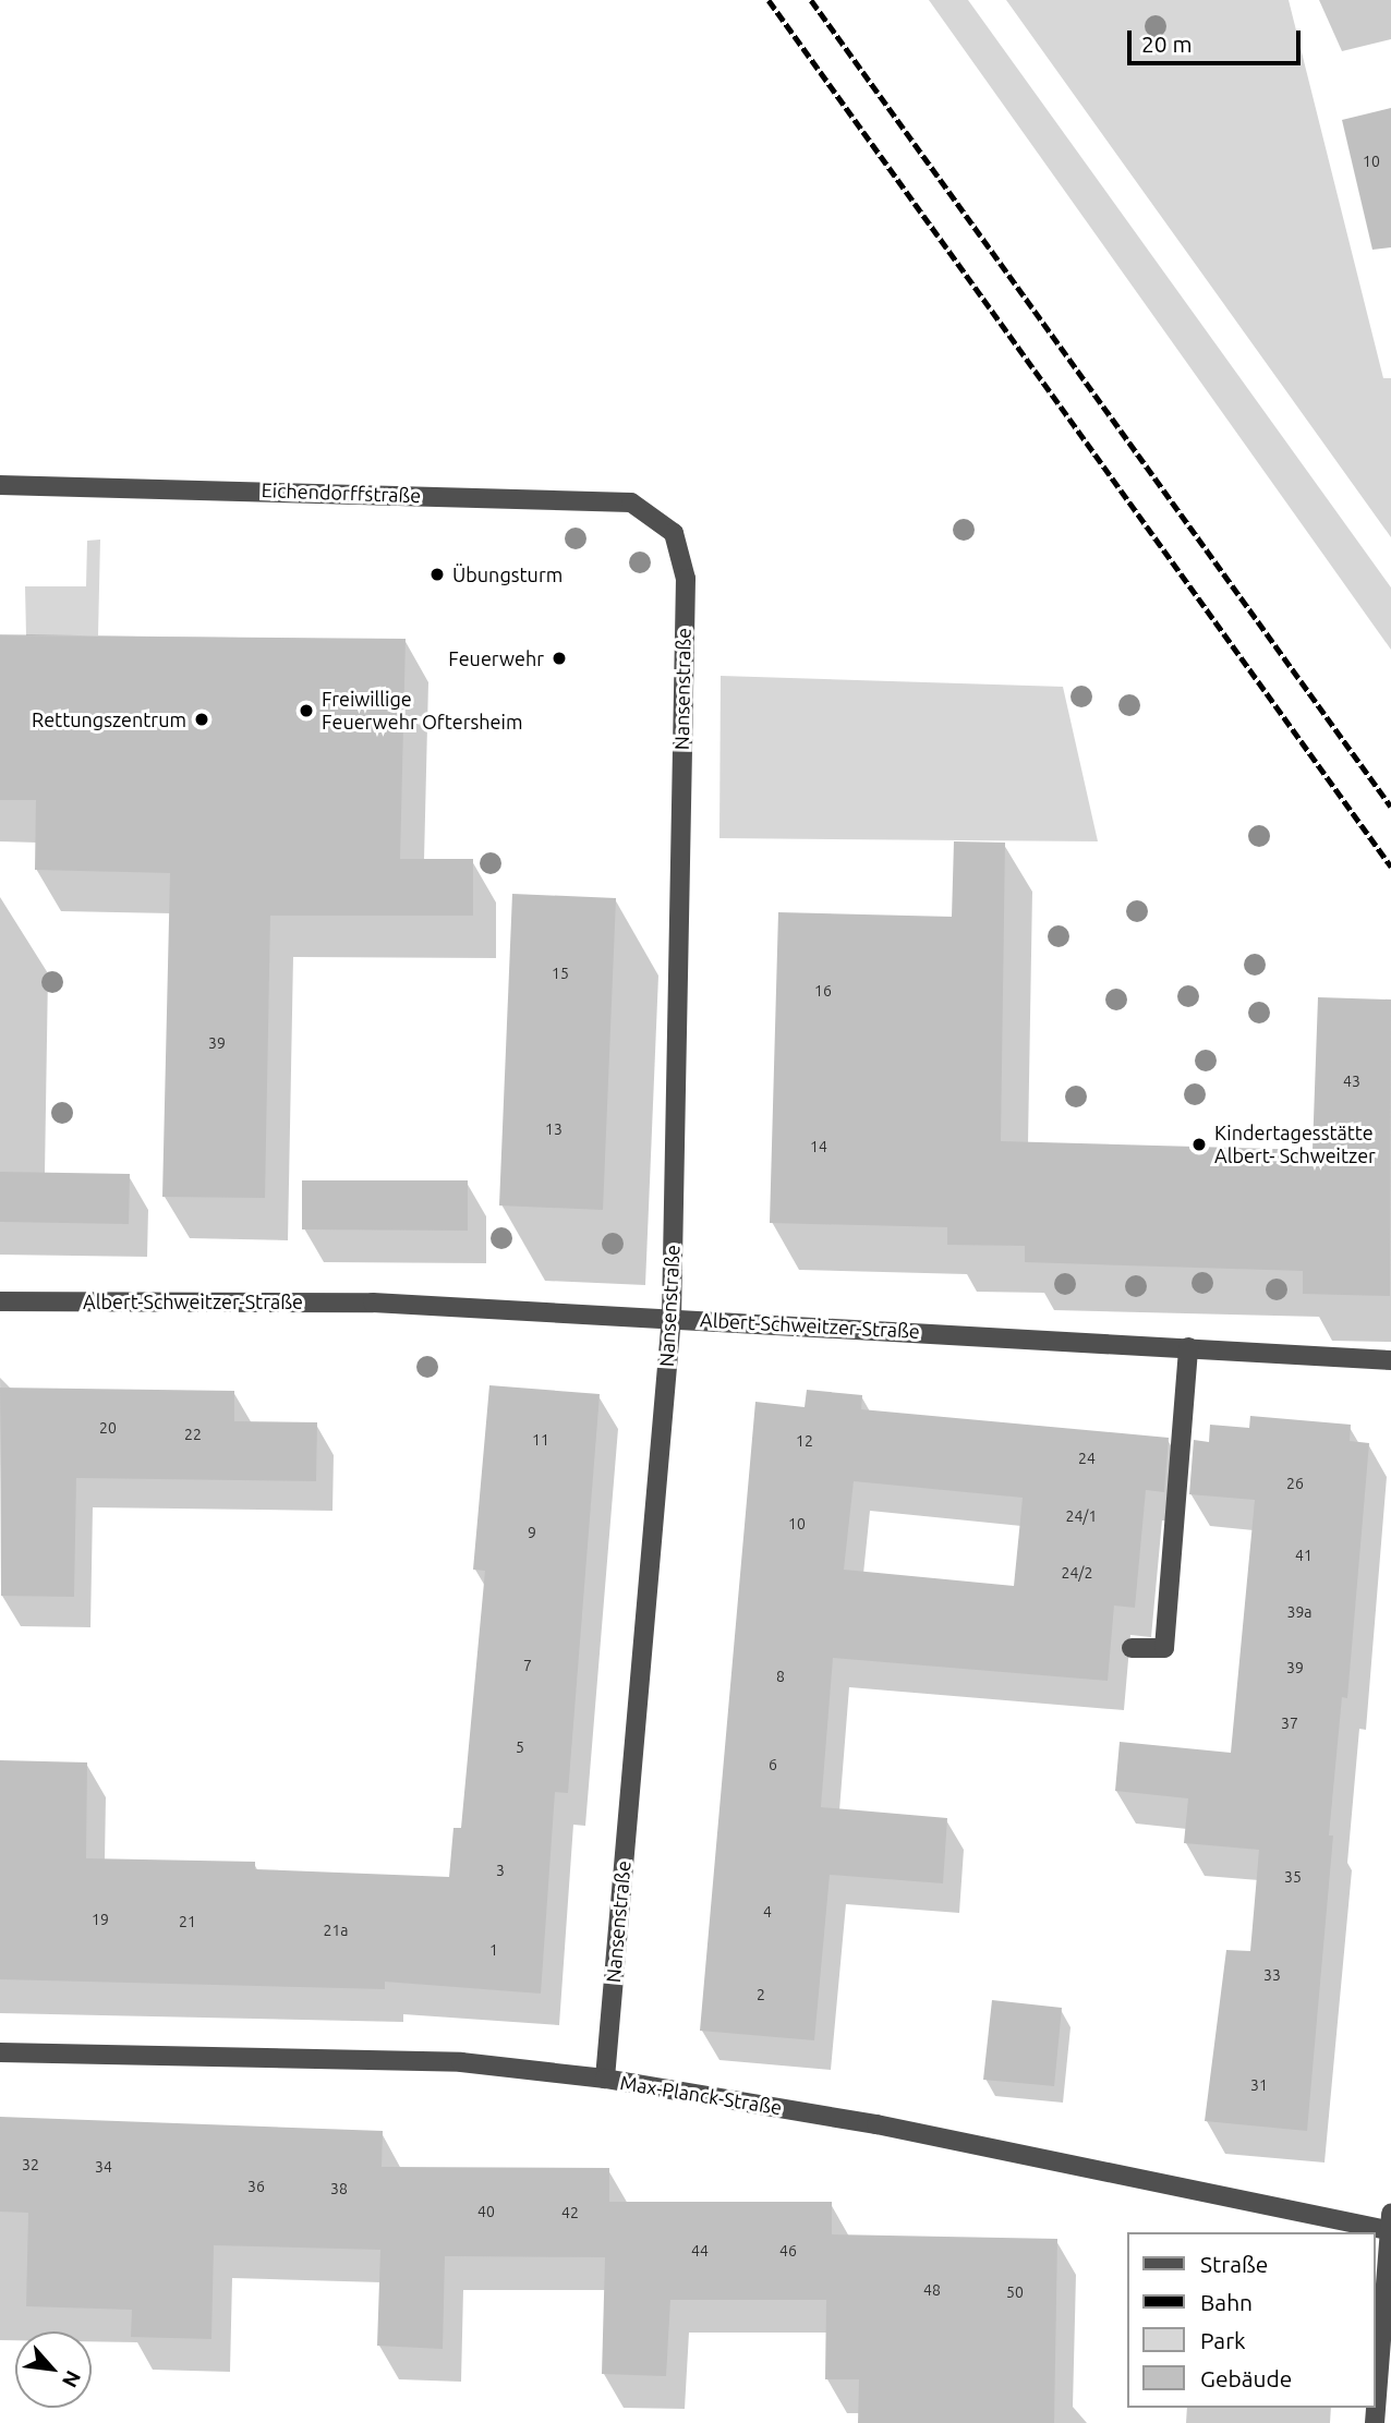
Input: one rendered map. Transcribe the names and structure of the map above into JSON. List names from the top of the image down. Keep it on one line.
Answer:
{"streets":{"street":["Eichendorffstraße","Nansenstraße","Albert-Schweitzer-Straße","Max-Planck-Straße"]},"crossings":[["Eichendorffstraße","Nansenstraße"],["Nansenstraße","Albert-Schweitzer-Straße"],["Nansenstraße","Max-Planck-Straße"]],"places":["Übungsturm","Feuerwehr","Freiwillige Feuerwehr Oftersheim","Rettungszentrum","Kindertagesstätte Albert- Schweitzer"],"house_numbers":["10","15","16","39","43","13","14","20","22","11","12","24","26","24/1","10","9","41","24/2","39a","7","39","8","37","5","6","3","35","4","19","21","21a","1","33","2","31","32","34","36","38","40","42","44","46","48","50"],"legend":["Straße","Bahn","Park","Gebäude"],"scale_bar":"20 m","north":"bottom right"}
